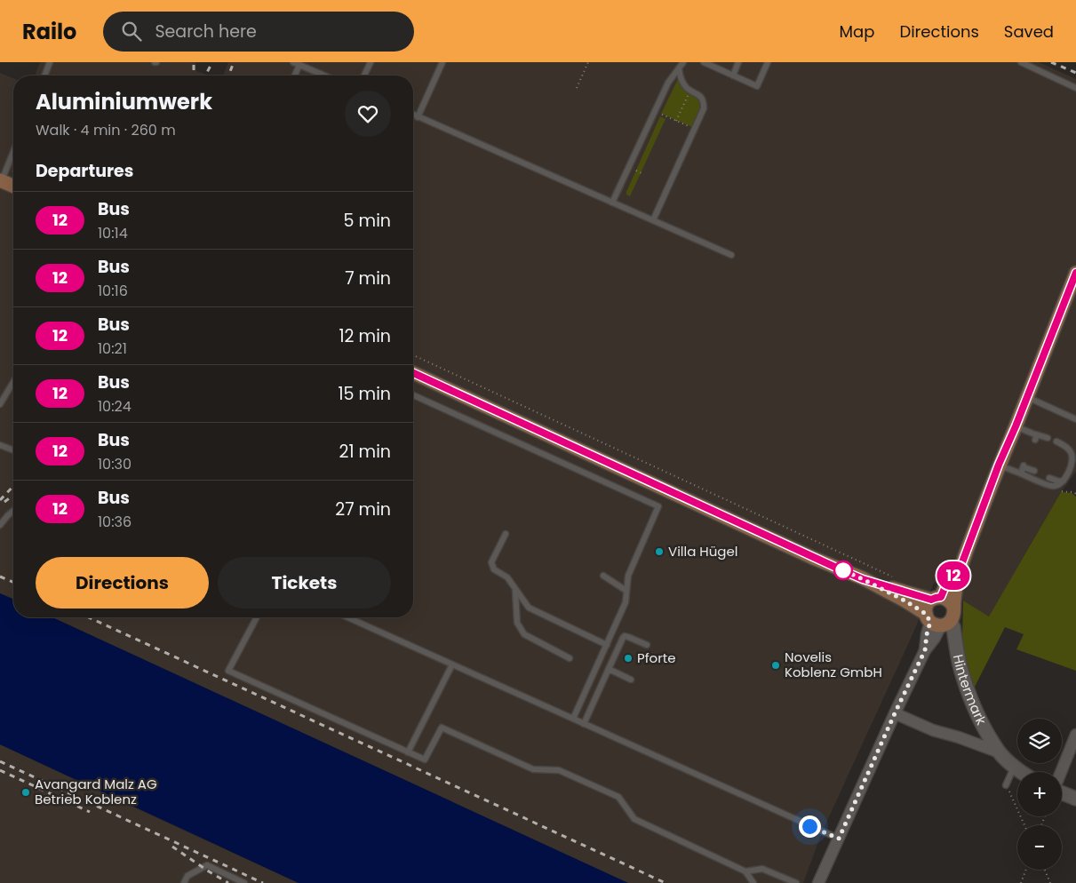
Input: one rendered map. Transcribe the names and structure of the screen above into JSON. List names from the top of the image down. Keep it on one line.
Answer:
{"streets":{"street":["Hintermark"]},"places":["Villa Hügel","Pforte","Novelis Koblenz GmbH","Avangard Malz AG Betrieb Koblenz"],"lines":["bus line 12"],"page":{"header":"Railo","search":"Search here","nav":["Map","Directions","Saved"],"on_map":"12","heading":[["Aluminiumwerk","Walk · 4 min · 260 m"],"Departures"],"list":[{"mark":"12","name":"Bus","note":"10:14","value":"5 min"},{"mark":"12","name":"Bus","note":"10:16","value":"7 min"},{"mark":"12","name":"Bus","note":"10:21","value":"12 min"},{"mark":"12","name":"Bus","note":"10:24","value":"15 min"},{"mark":"12","name":"Bus","note":"10:30","value":"21 min"},{"mark":"12","name":"Bus","note":"10:36","value":"27 min"}],"buttons":["Directions","Tickets"],"map_buttons":["+","−"]}}
